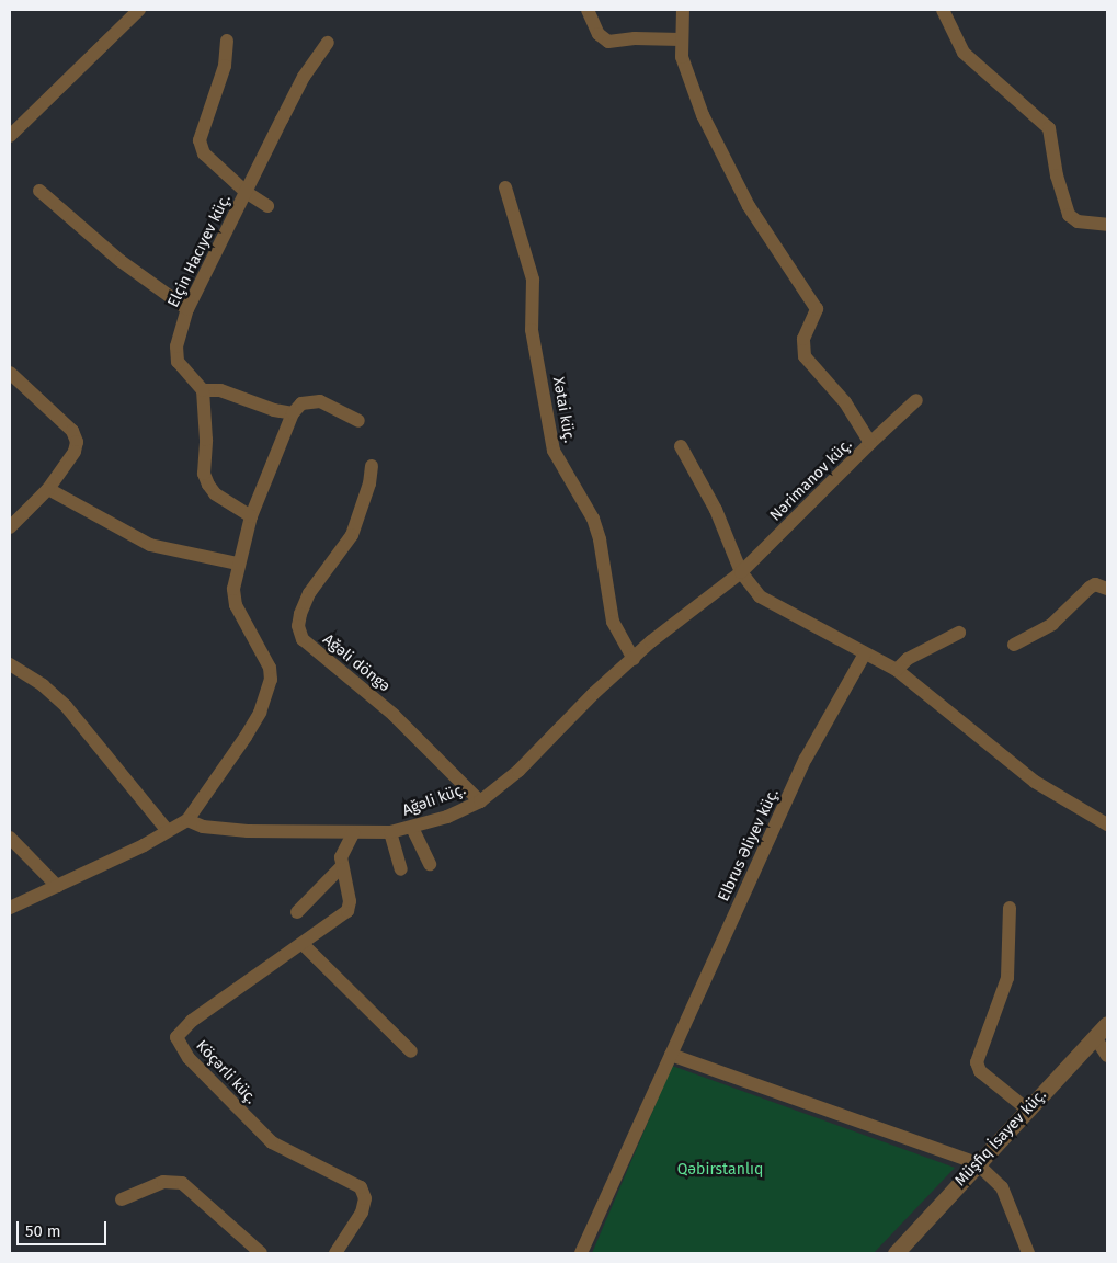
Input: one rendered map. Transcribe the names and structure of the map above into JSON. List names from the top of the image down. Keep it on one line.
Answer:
{"streets":{"street":["Elçin Hacıyev küç.","Xətai küç.","Nərimanov küç.","Ağəli döngə","Ağəli küç.","Elbrus Əliyev küç.","Köçərli küç.","Müşfiq İsayev küç."]},"crossings":[["Xətai küç.","Ağəli küç."],["Nərimanov küç.","Ağəli küç."],["Ağəli döngə","Ağəli küç."]],"parks":["Qəbirstanlıq"],"scale_bar":"50 m"}
